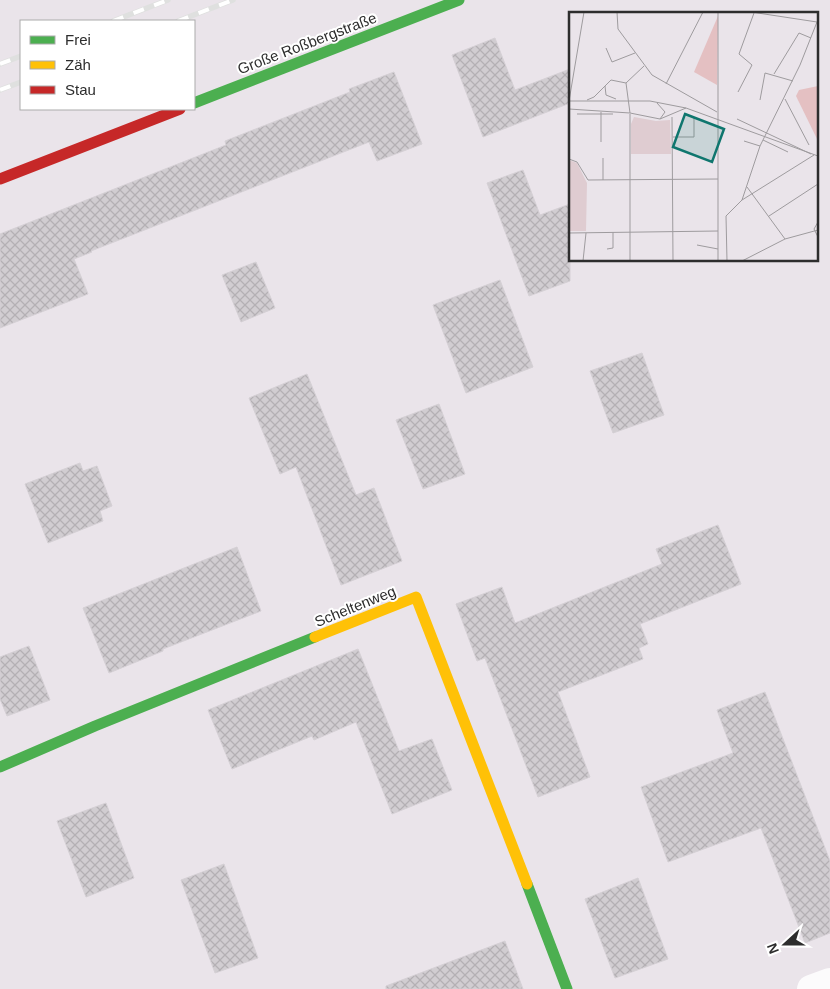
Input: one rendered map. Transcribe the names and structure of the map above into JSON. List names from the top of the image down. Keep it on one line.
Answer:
{"streets":{"street":["Große Roßbergstraße","Scheltenweg"]},"legend":["Frei","Zäh","Stau"],"north":"left"}
